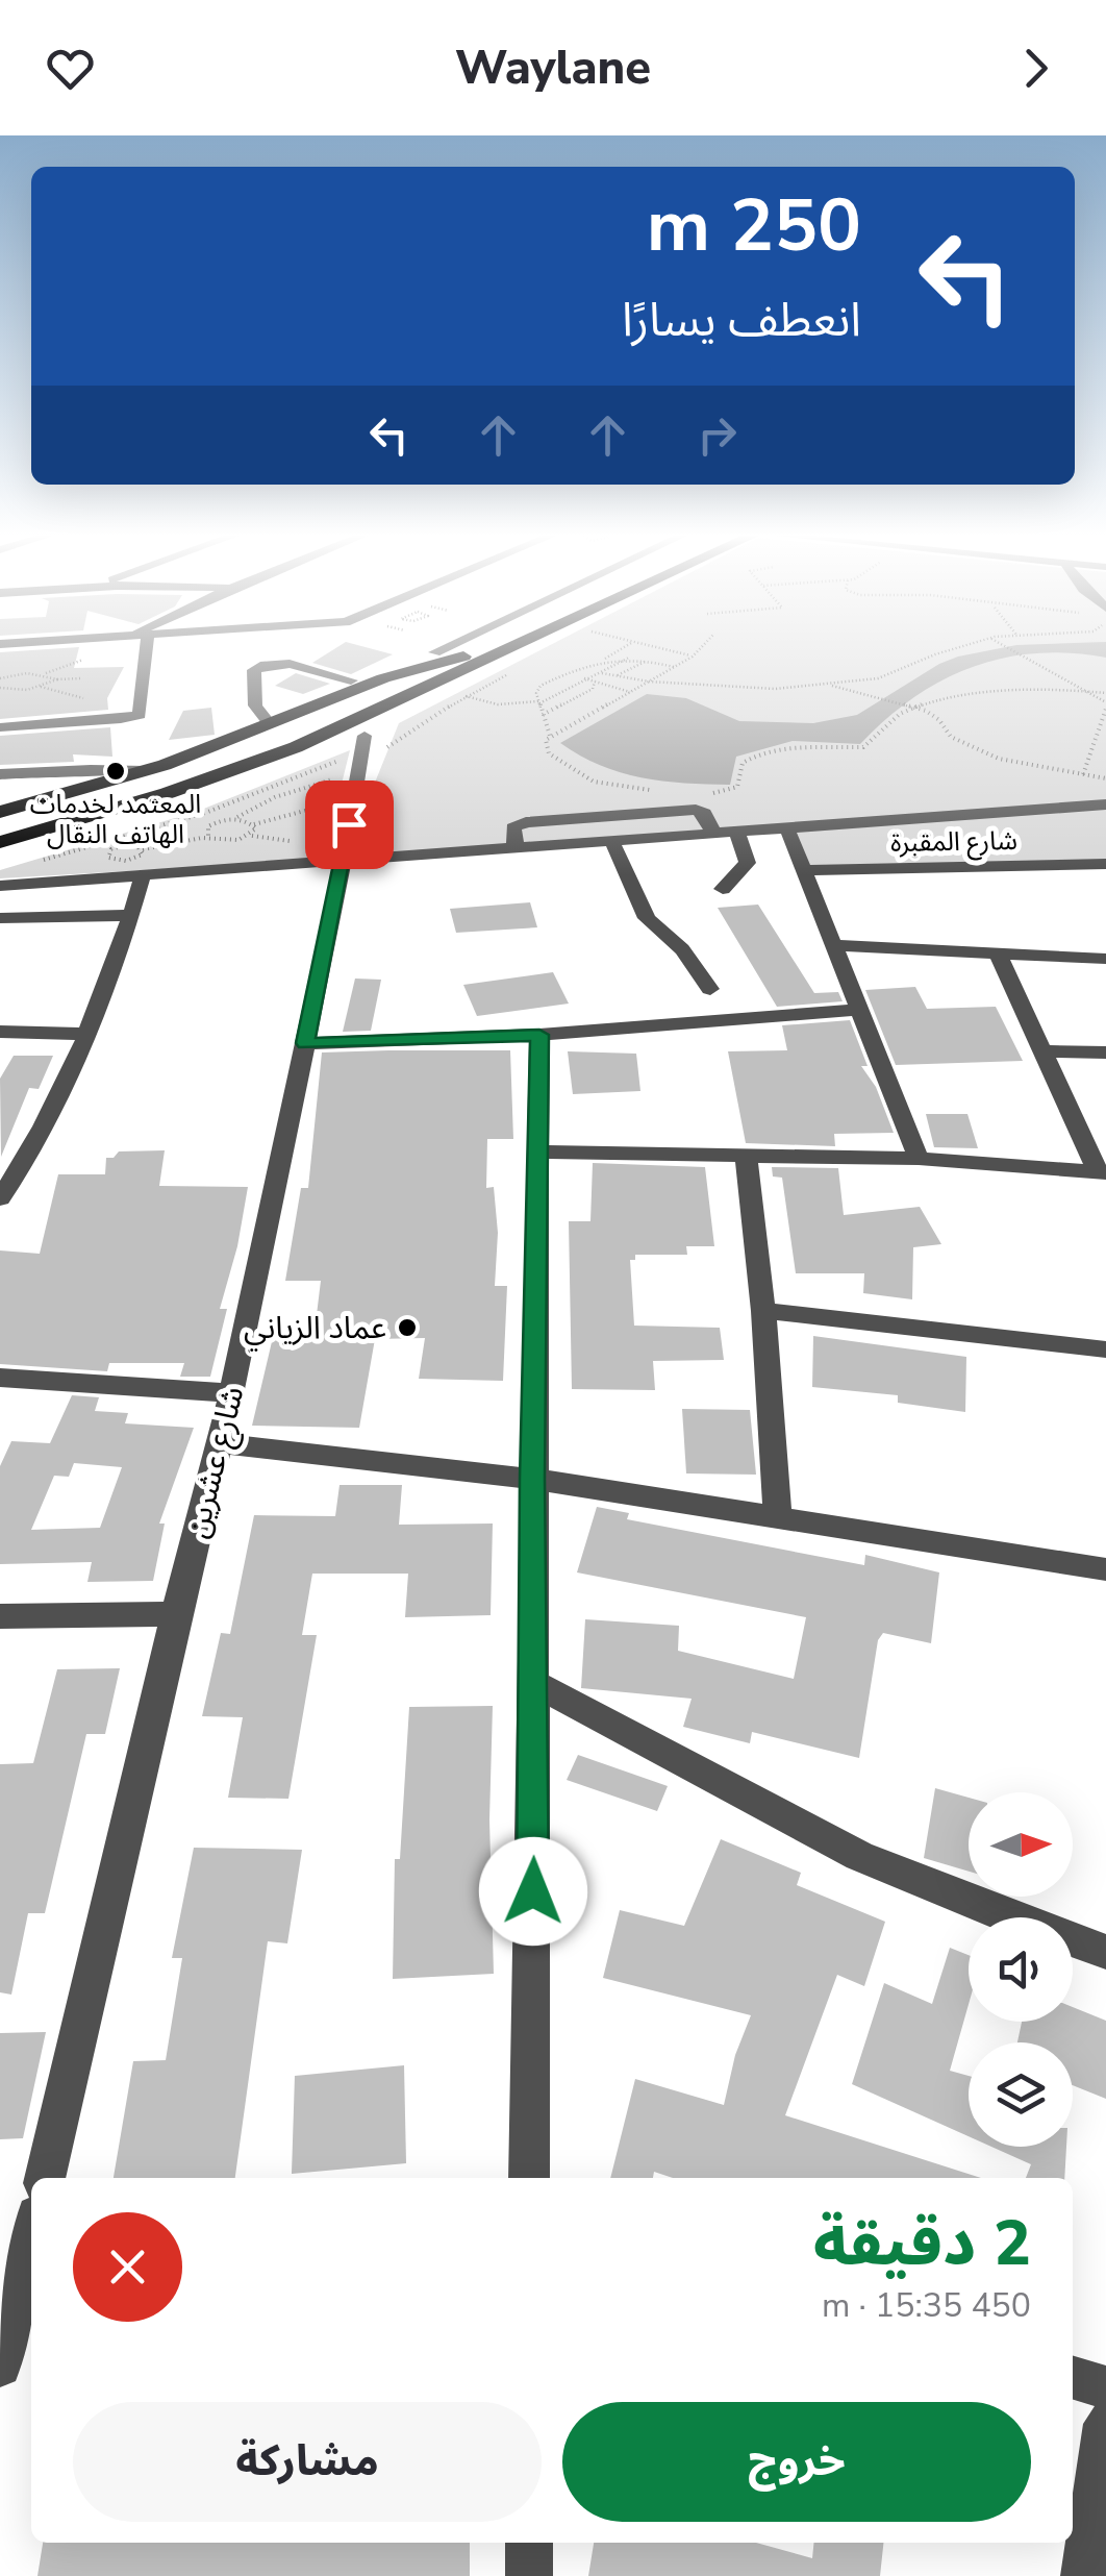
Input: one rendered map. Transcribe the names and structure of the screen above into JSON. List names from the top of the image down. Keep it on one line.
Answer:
{"streets":{"street":["شارع المقبرة","شارع عشرين"]},"places":["المعتمد لخدمات الهاتف النقال","عماد الزياني"],"north":"right","page":{"header":"Waylane","turn":["250 m","انعطف يسارًا"],"heading":["2 دقيقة","450 m · 15:35"],"buttons":["خروج","مشاركة"]}}
